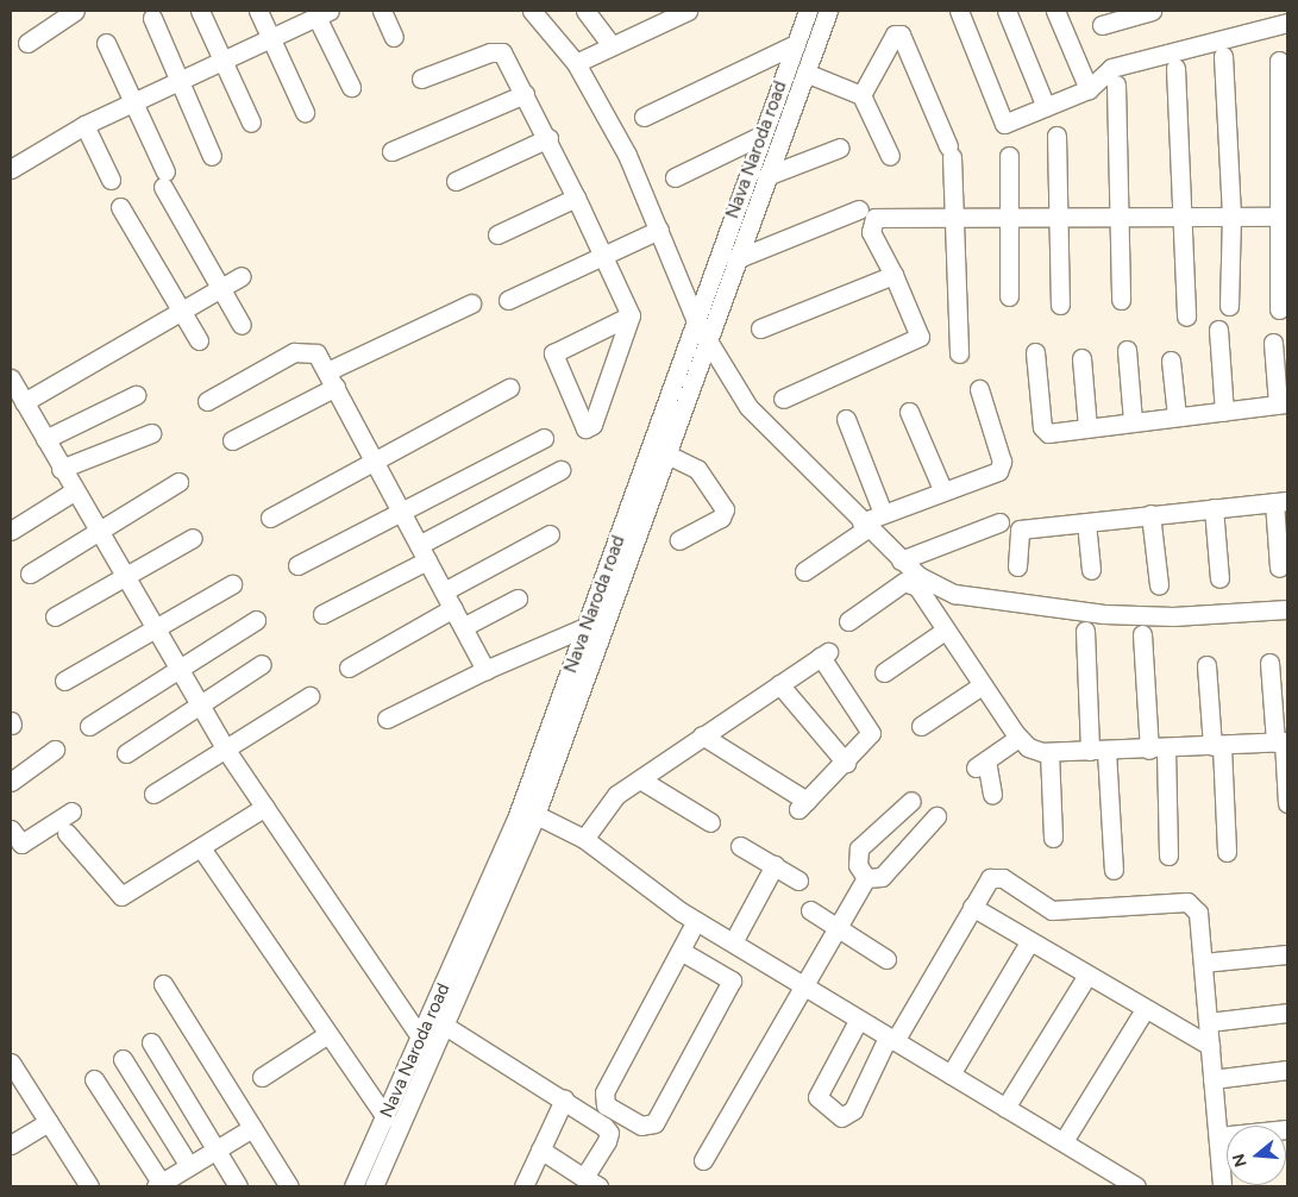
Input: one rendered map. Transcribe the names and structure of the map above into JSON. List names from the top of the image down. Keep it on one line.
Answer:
{"streets":{"street":["Nava Naroda road"]},"north":"left"}
